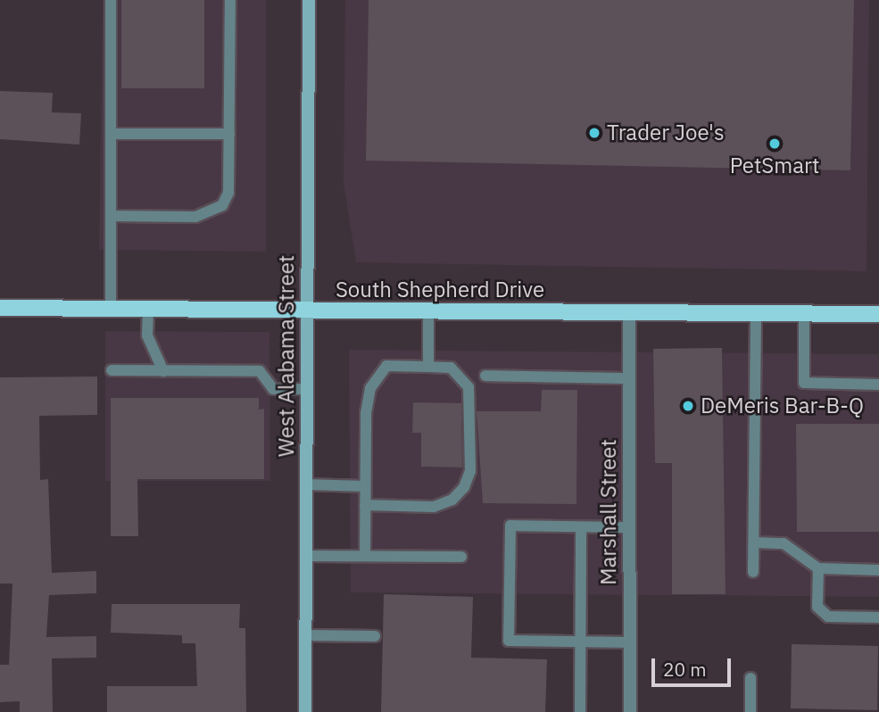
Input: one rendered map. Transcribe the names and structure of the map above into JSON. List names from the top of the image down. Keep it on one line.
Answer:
{"streets":{"main road":["South Shepherd Drive"],"street":["West Alabama Street","Marshall Street"]},"crossings":[["South Shepherd Drive","West Alabama Street"],["South Shepherd Drive","Marshall Street"]],"places":["Trader Joe's","PetSmart","DeMeris Bar-B-Q"],"scale_bar":"20 m"}
